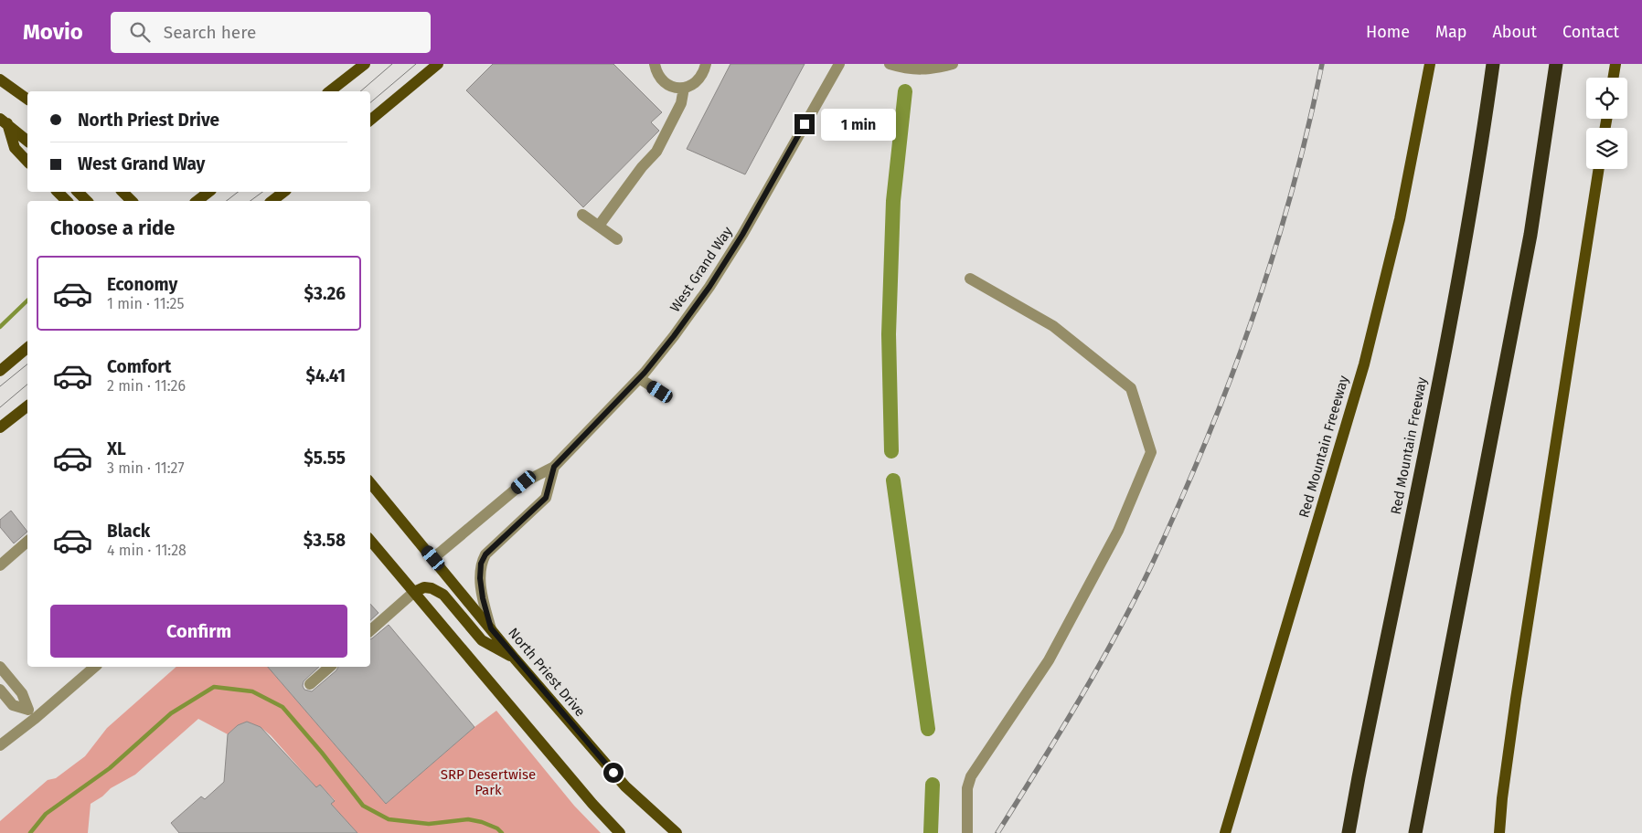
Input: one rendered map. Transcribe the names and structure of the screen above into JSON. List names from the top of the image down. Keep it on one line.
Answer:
{"streets":{"highway":["Red Mountain Freeway"],"main road":["Red Mountain Freeeway","North Priest Drive"],"street":["West Grand Way"]},"crossings":[["West Grand Way","North Priest Drive"]],"parks":["SRP Desertwise Park"],"page":{"header":"Movio","search":"Search here","nav":["Home","Map","About","Contact"],"banner":["North Priest Drive","West Grand Way"],"bubble":"1 min","heading":"Choose a ride","list":[{"name":"Economy","note":"1 min · 11:25","value":"$3.26"},{"name":"Comfort","note":"2 min · 11:26","value":"$4.41"},{"name":"XL","note":"3 min · 11:27","value":"$5.55"},{"name":"Black","note":"4 min · 11:28","value":"$3.58"}],"buttons":"Confirm"}}
